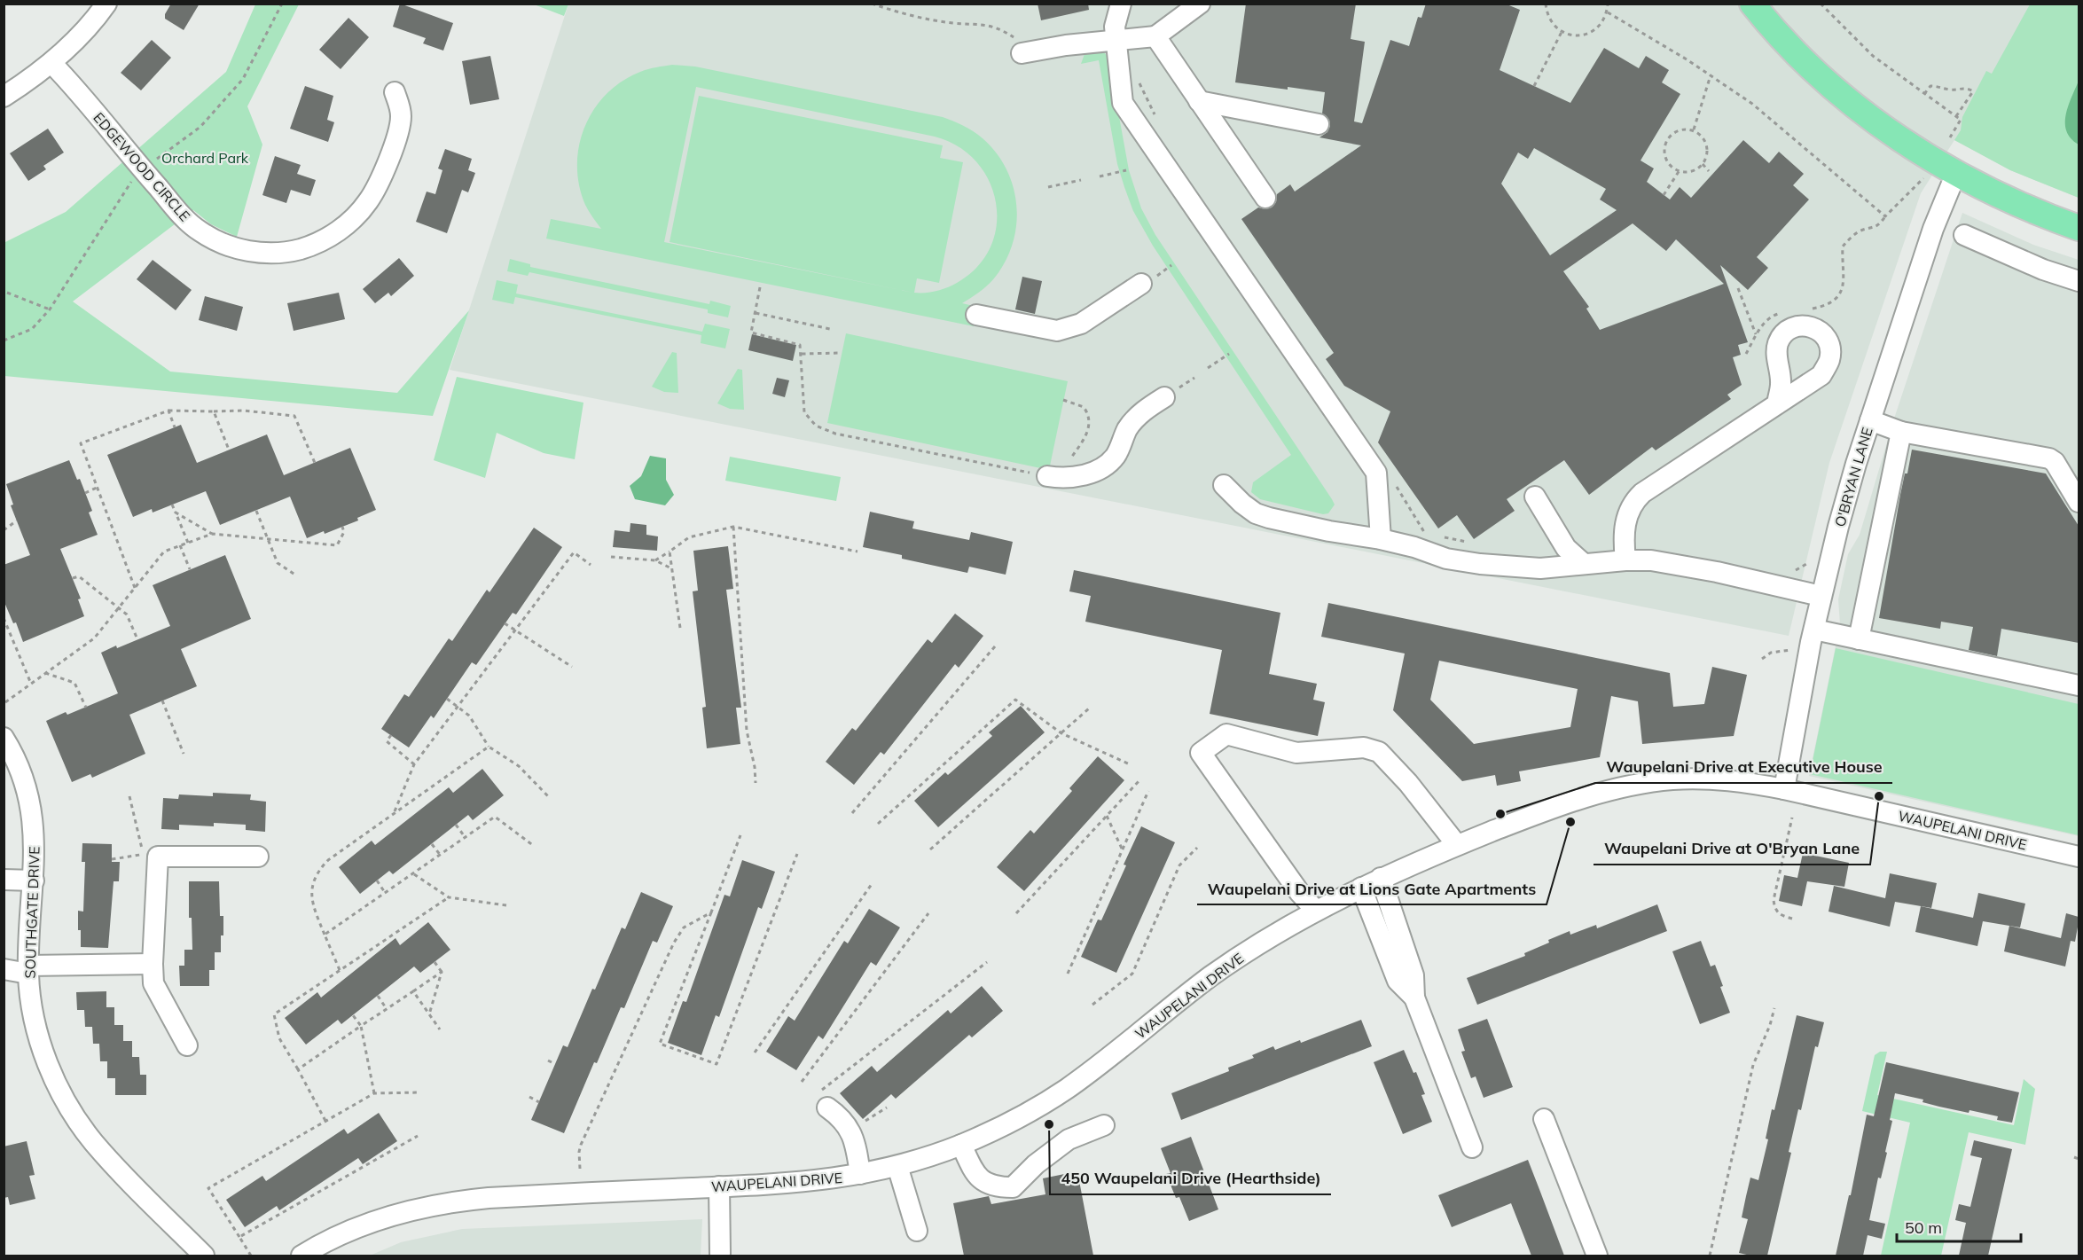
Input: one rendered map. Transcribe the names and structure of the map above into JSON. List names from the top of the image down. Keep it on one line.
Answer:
{"streets":{"street":["EDGEWOOD CIRCLE","O'BRYAN LANE","WAUPELANI DRIVE","SOUTHGATE DRIVE"]},"crossings":[["O'BRYAN LANE","WAUPELANI DRIVE"]],"parks":["Orchard Park"],"places":["Waupelani Drive at O'Bryan Lane","Waupelani Drive at Executive House","Waupelani Drive at Lions Gate Apartments","450 Waupelani Drive (Hearthside)"],"scale_bar":"50 m"}
